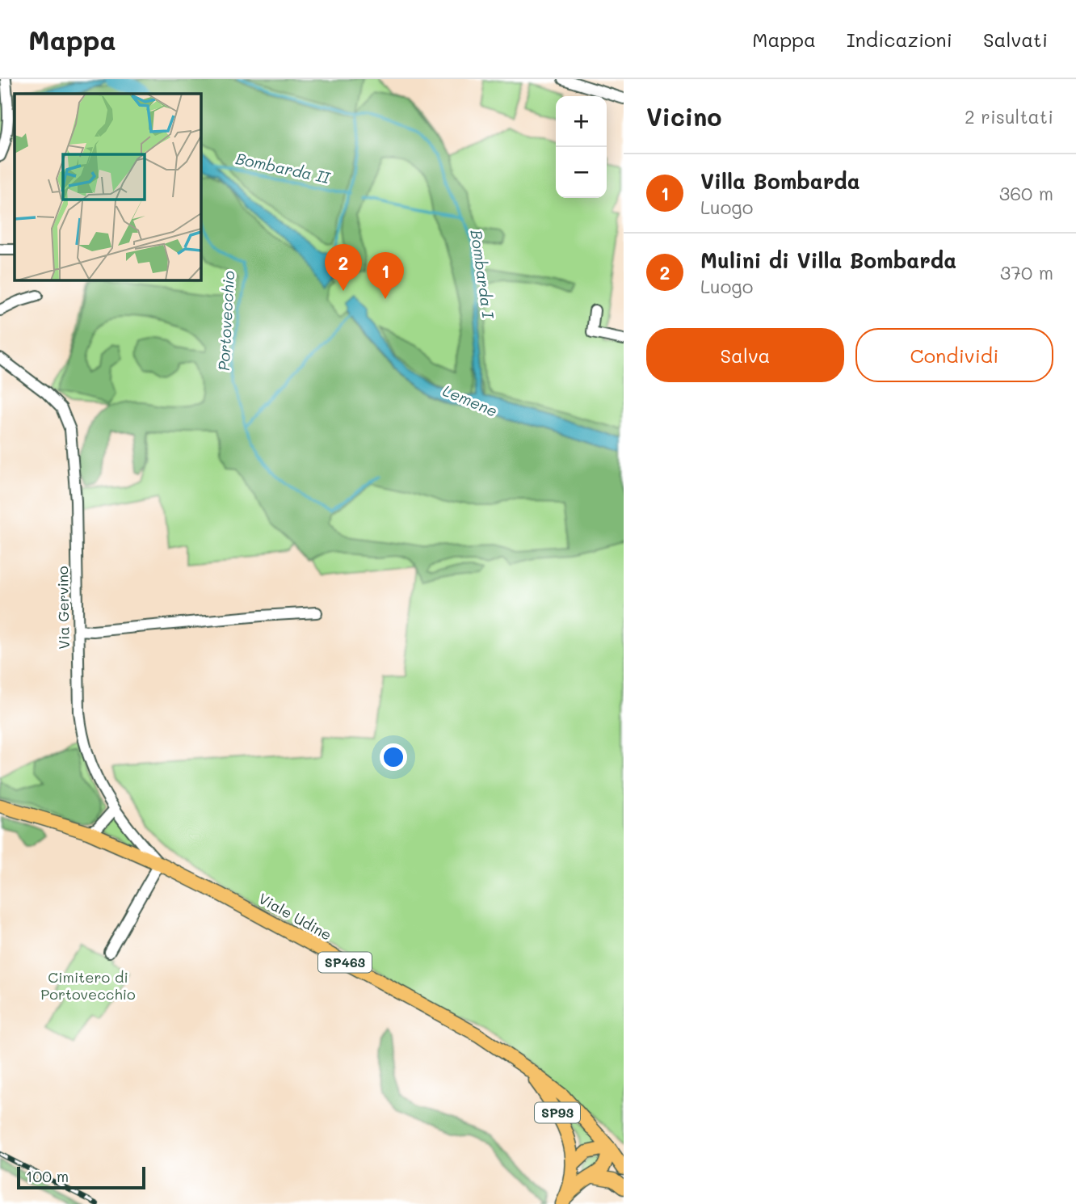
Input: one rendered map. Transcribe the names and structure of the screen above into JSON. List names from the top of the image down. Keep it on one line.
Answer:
{"streets":{"main road":["Viale Udine","SP463","SP93"],"street":["Via Gervino"]},"crossings":[["Via Gervino","Viale Udine"],["Viale Udine","SP93"]],"water":["Bombarda II","Bombarda I","Portovecchio","Lemene"],"parks":["Cimitero di Portovecchio"],"scale_bar":"100 m","page":{"header":"Mappa","nav":["Mappa","Indicazioni","Salvati"],"heading":["Vicino","2 risultati"],"map_buttons":["+","−"],"list":[{"mark":"1","name":"Villa Bombarda","note":"Luogo","value":"360 m"},{"mark":"2","name":"Mulini di Villa Bombarda","note":"Luogo","value":"370 m"}],"pins":["2","1"],"buttons":["Salva","Condividi"],"scale":"100 m"}}
